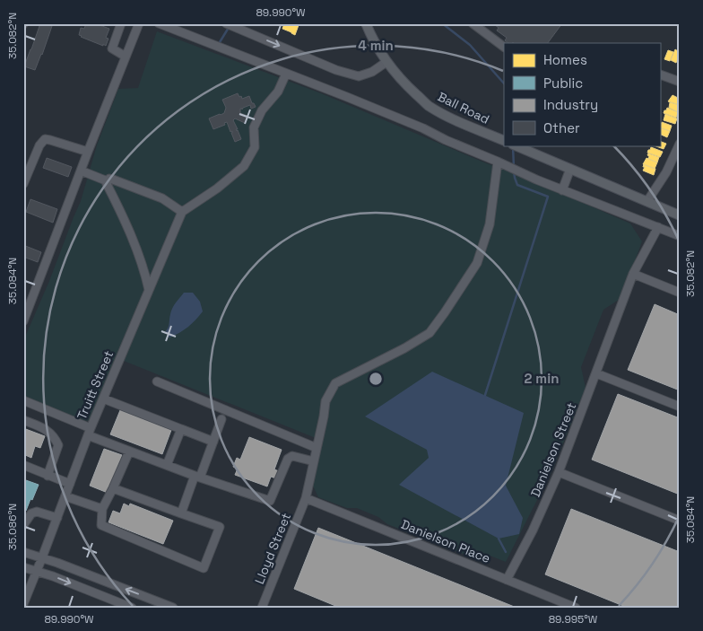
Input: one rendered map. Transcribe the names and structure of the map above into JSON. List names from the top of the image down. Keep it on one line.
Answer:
{"streets":{"main road":["Ball Road"],"street":["Truitt Street","Danielson Street","Danielson Place","Lloyd Street"]},"crossings":[["Danielson Street","Danielson Place"],["Danielson Place","Lloyd Street"]],"legend":["Homes","Public","Industry","Other"],"coordinates":["89.990°W","35.082°N","35.084°N","35.086°N","89.995°W"],"rings":["4 min","2 min"]}
